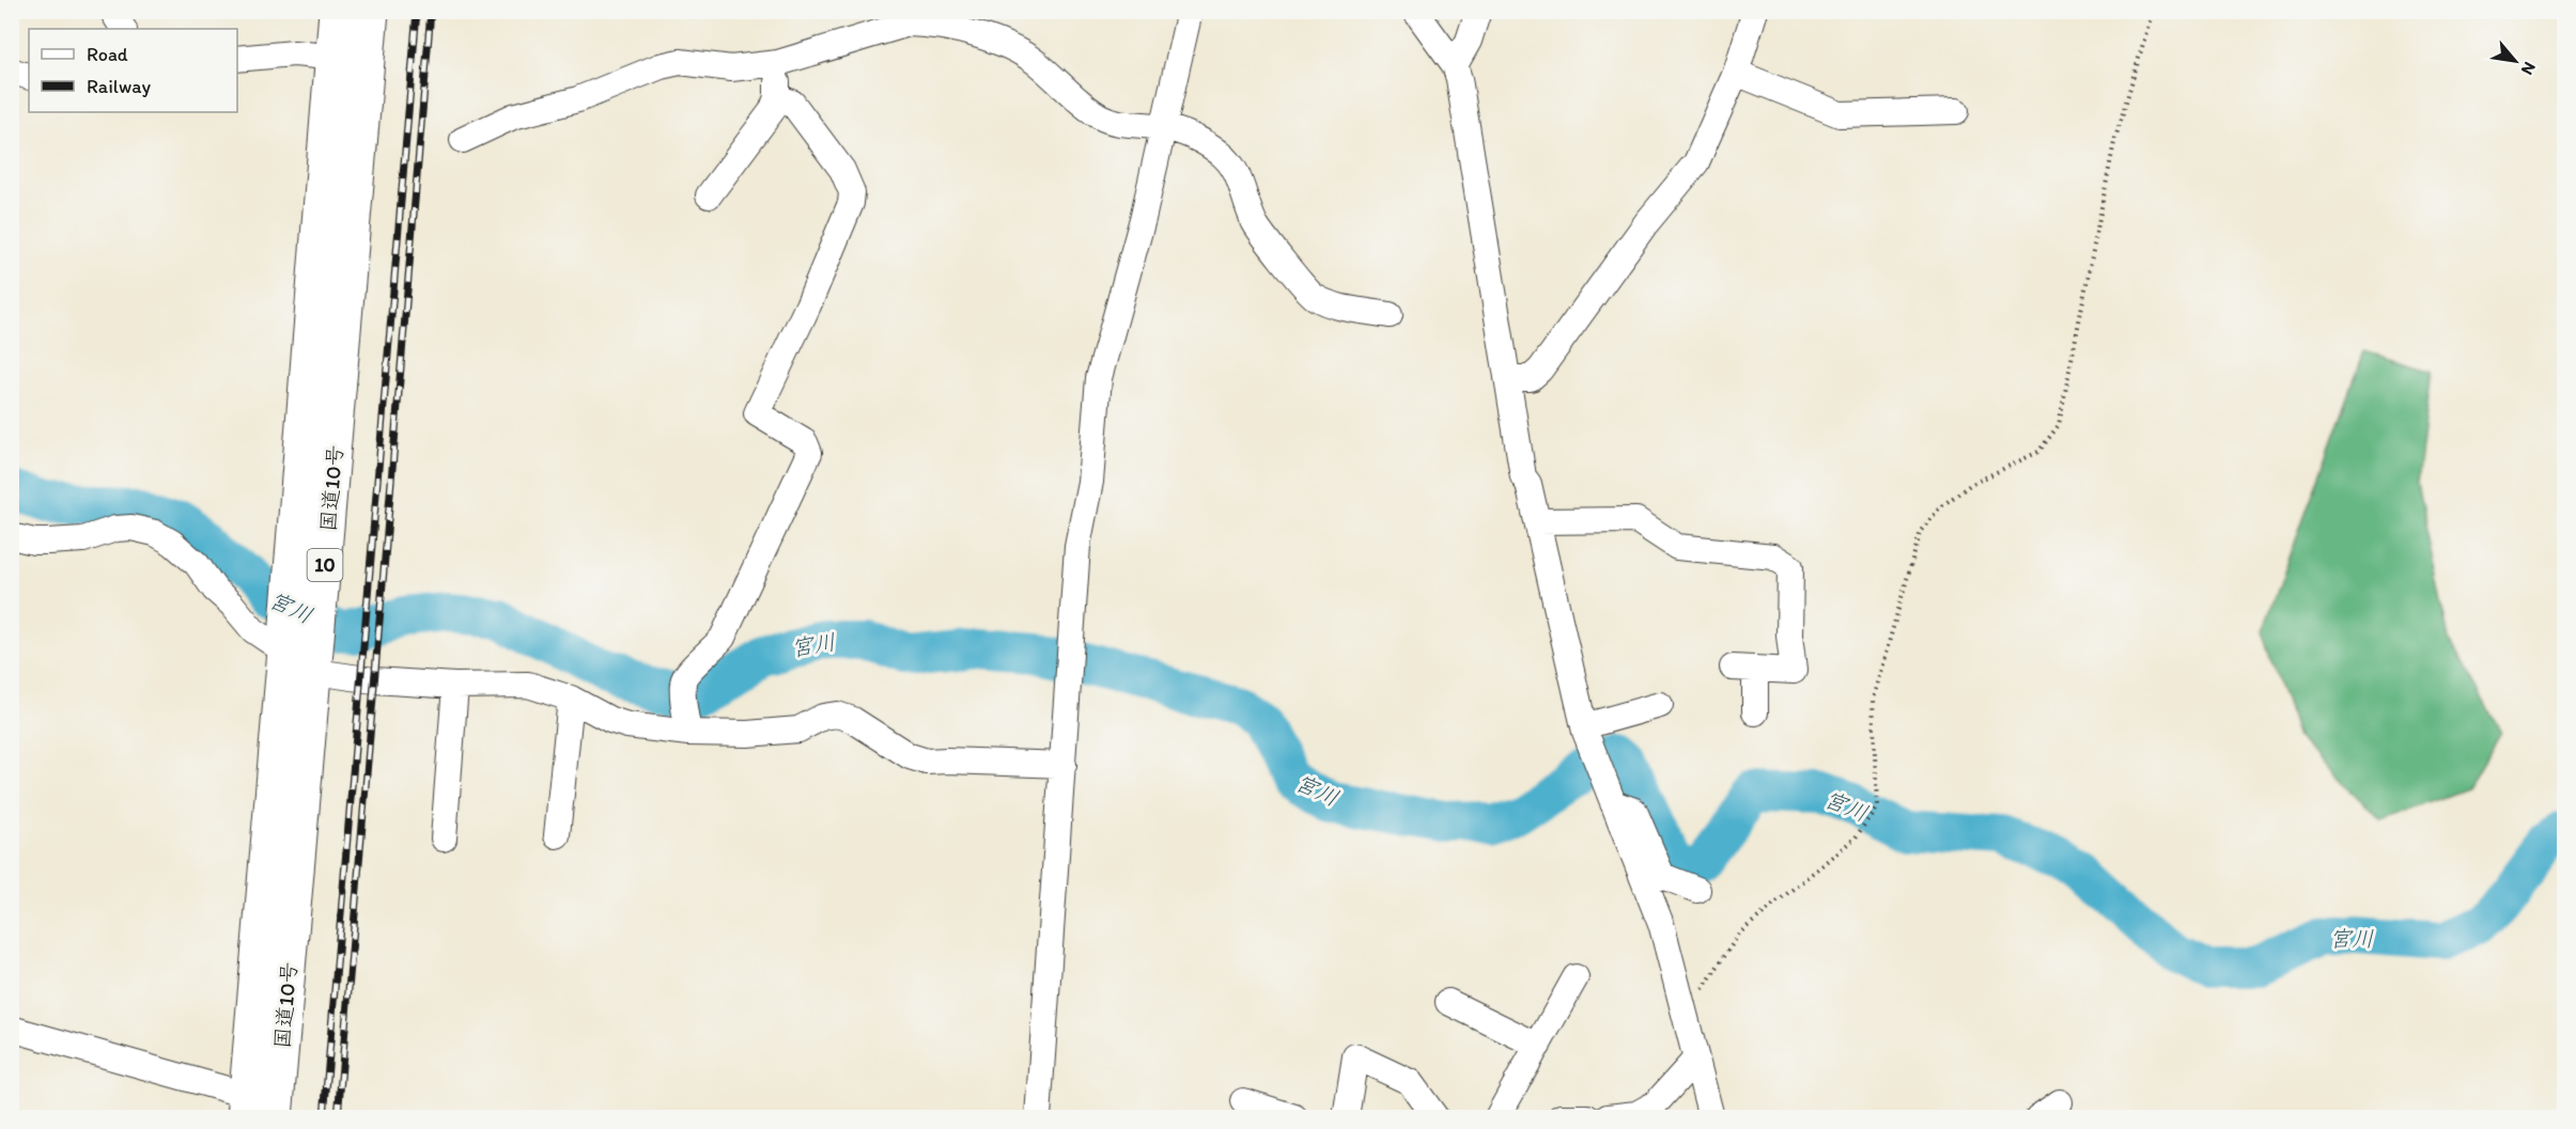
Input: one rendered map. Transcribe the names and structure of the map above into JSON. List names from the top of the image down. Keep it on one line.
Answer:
{"streets":{"highway":["国道10号","10"]},"water":["宮川"],"legend":["Road","Railway"],"north":"bottom right"}
